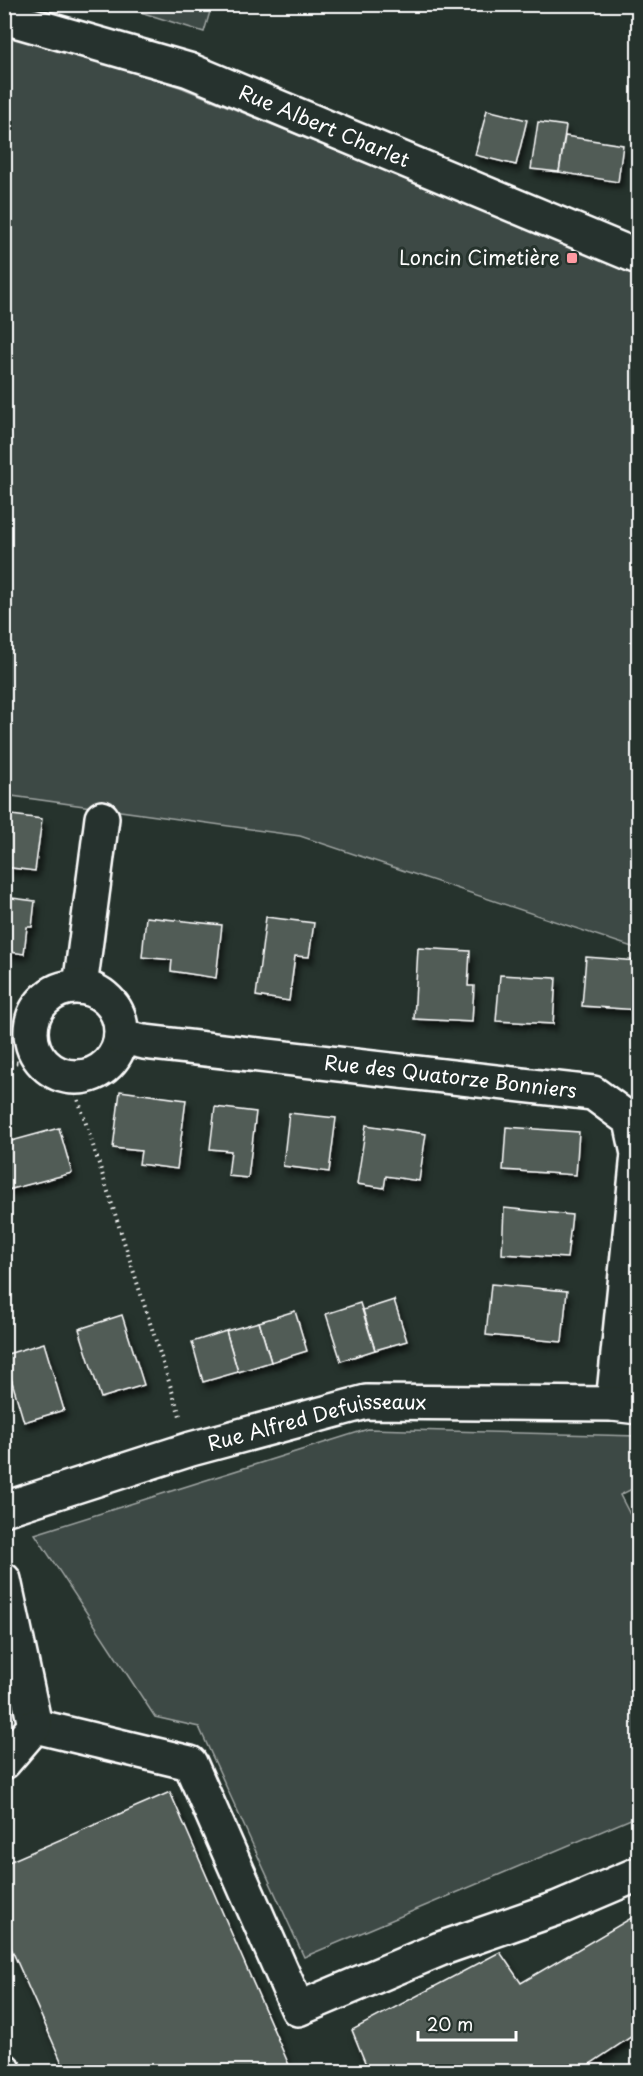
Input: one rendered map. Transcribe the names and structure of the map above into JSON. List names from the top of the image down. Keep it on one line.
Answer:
{"streets":{"street":["Rue Albert Charlet","Rue des Quatorze Bonniers","Rue Alfred Defuisseaux"]},"crossings":[["Rue des Quatorze Bonniers","Rue Alfred Defuisseaux"]],"places":{"transit":["Loncin Cimetière"]},"scale_bar":"20 m"}
